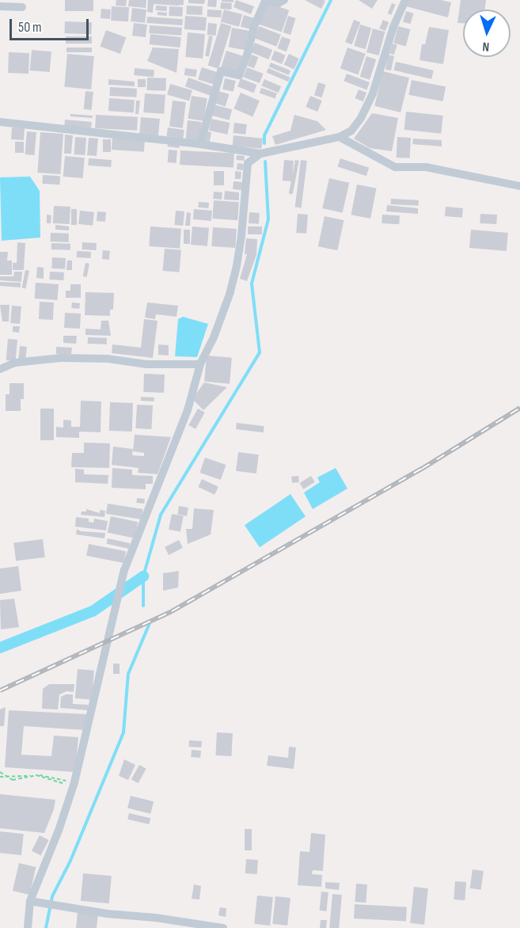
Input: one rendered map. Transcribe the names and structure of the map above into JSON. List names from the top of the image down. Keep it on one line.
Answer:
{"scale_bar":"50 m","north":"bottom"}
